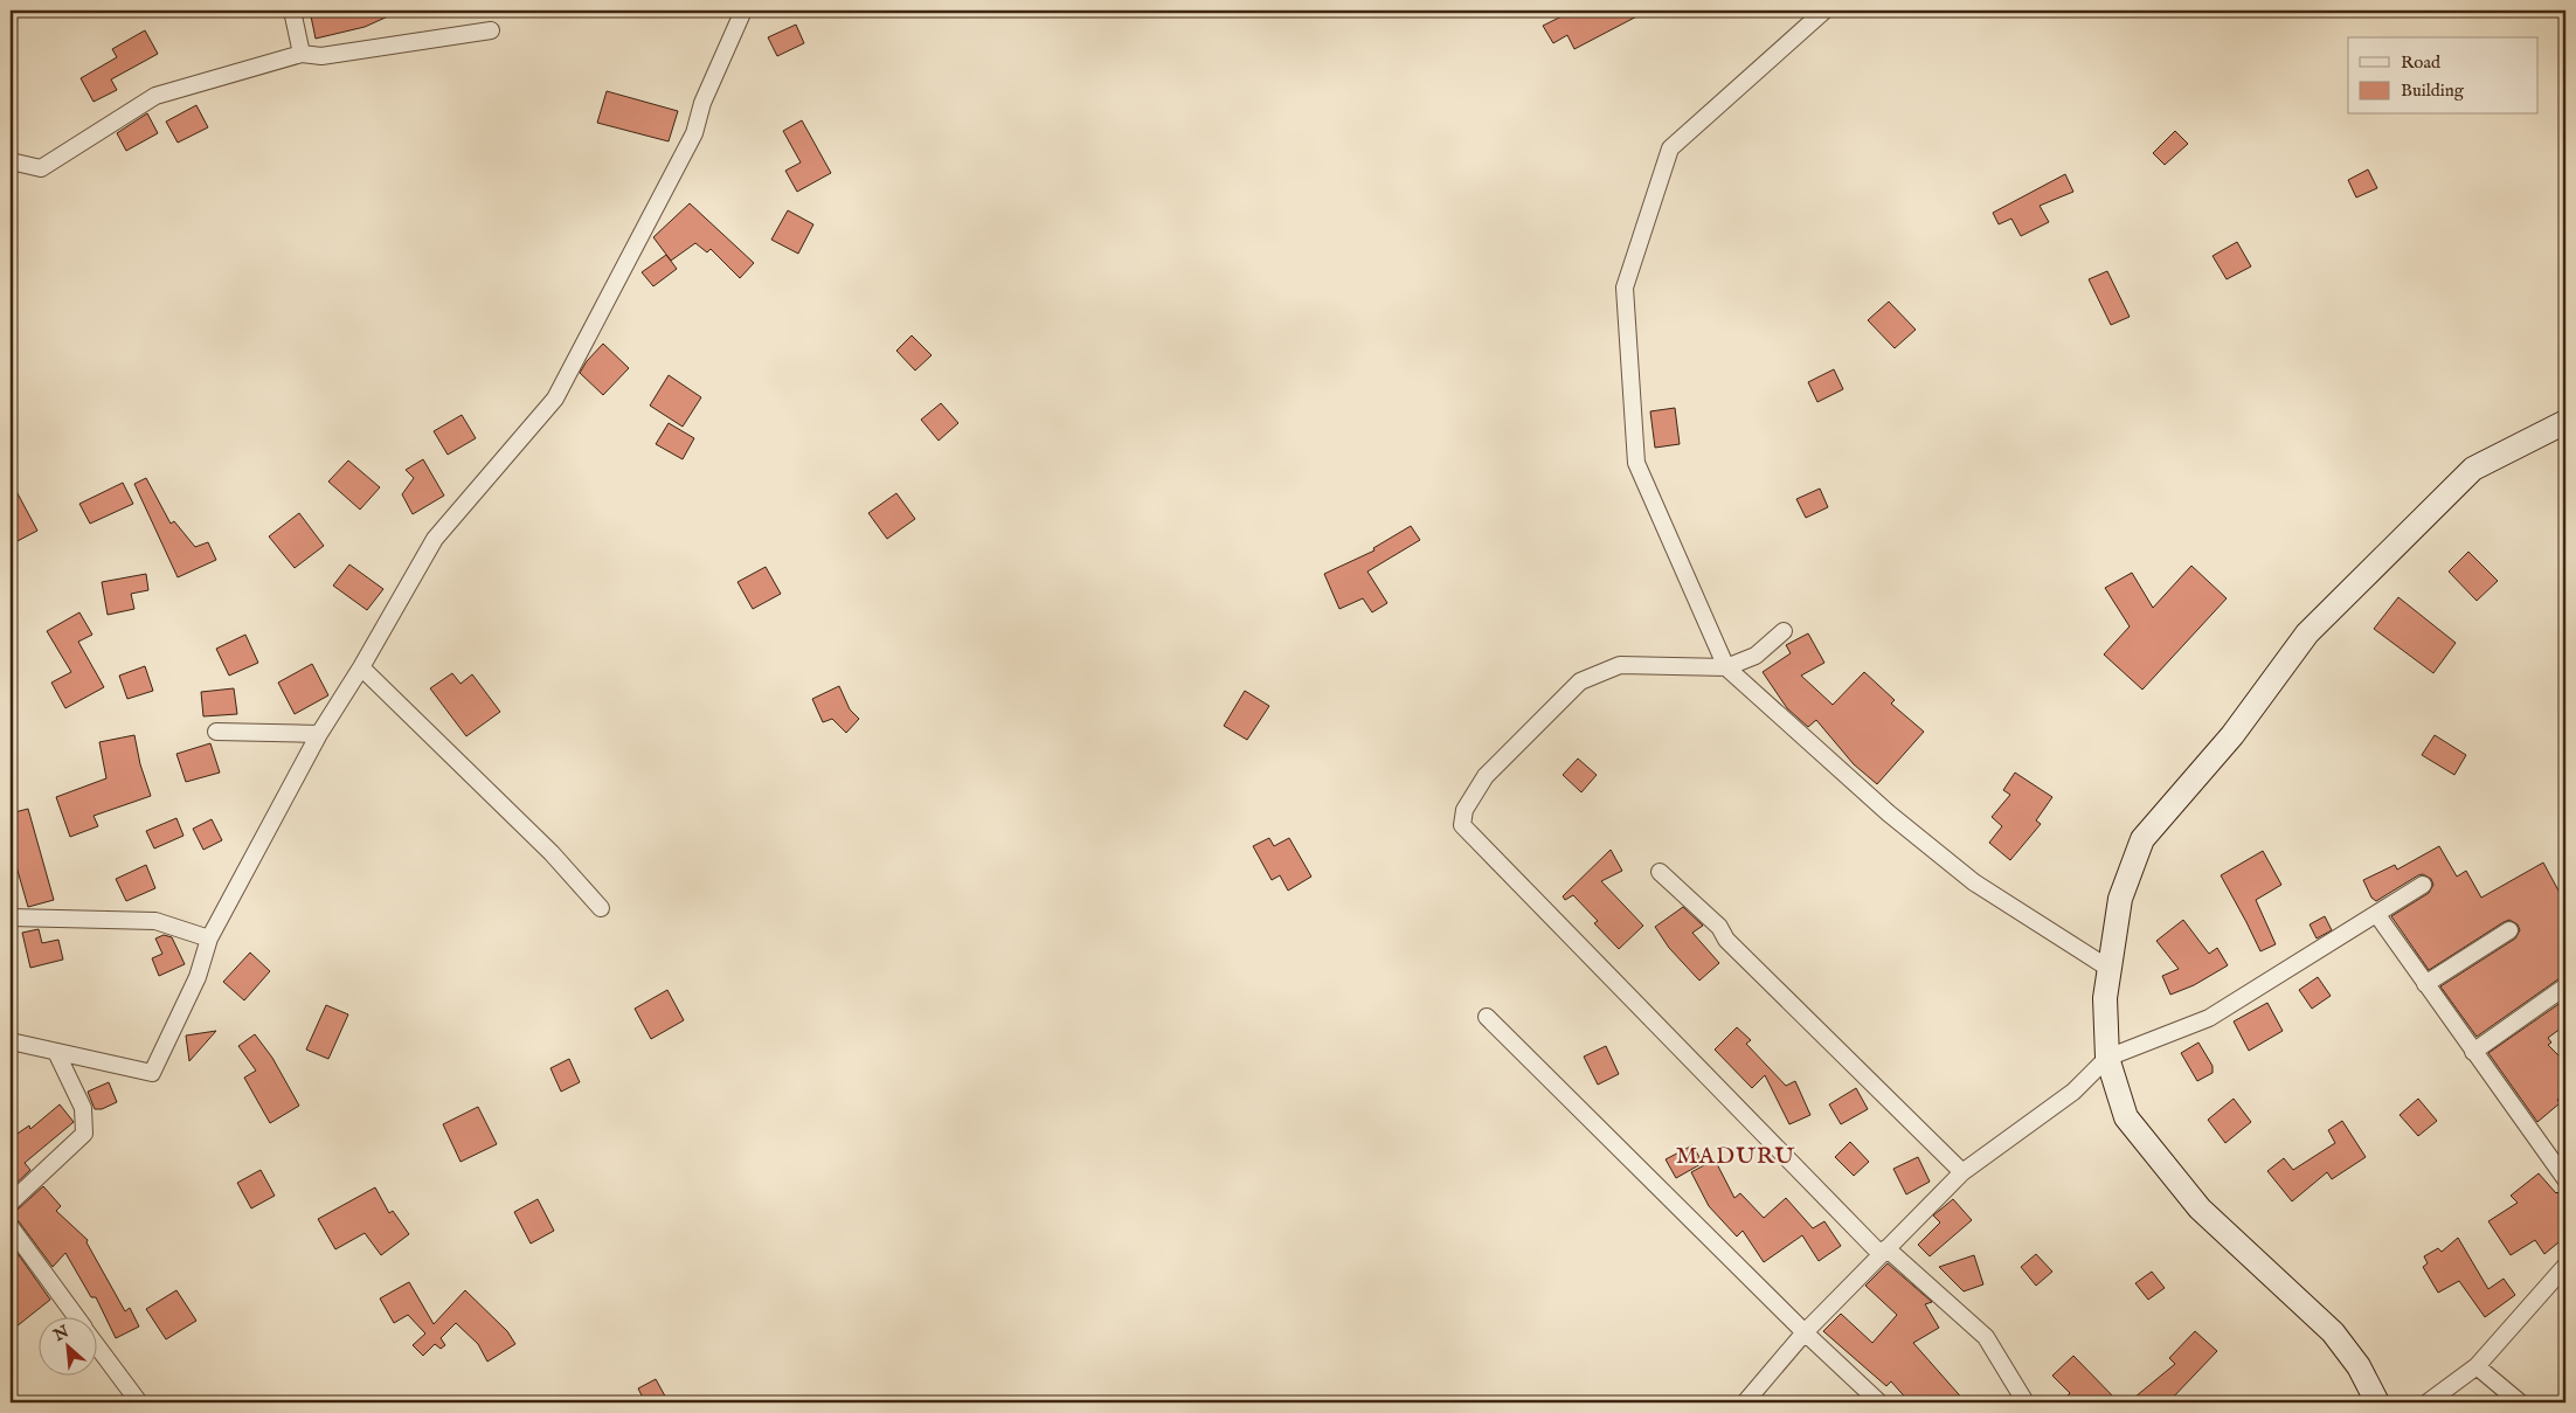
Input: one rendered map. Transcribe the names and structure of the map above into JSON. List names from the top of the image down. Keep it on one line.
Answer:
{"districts":["MADURU"],"legend":["Road","Building"],"north":"top left"}
